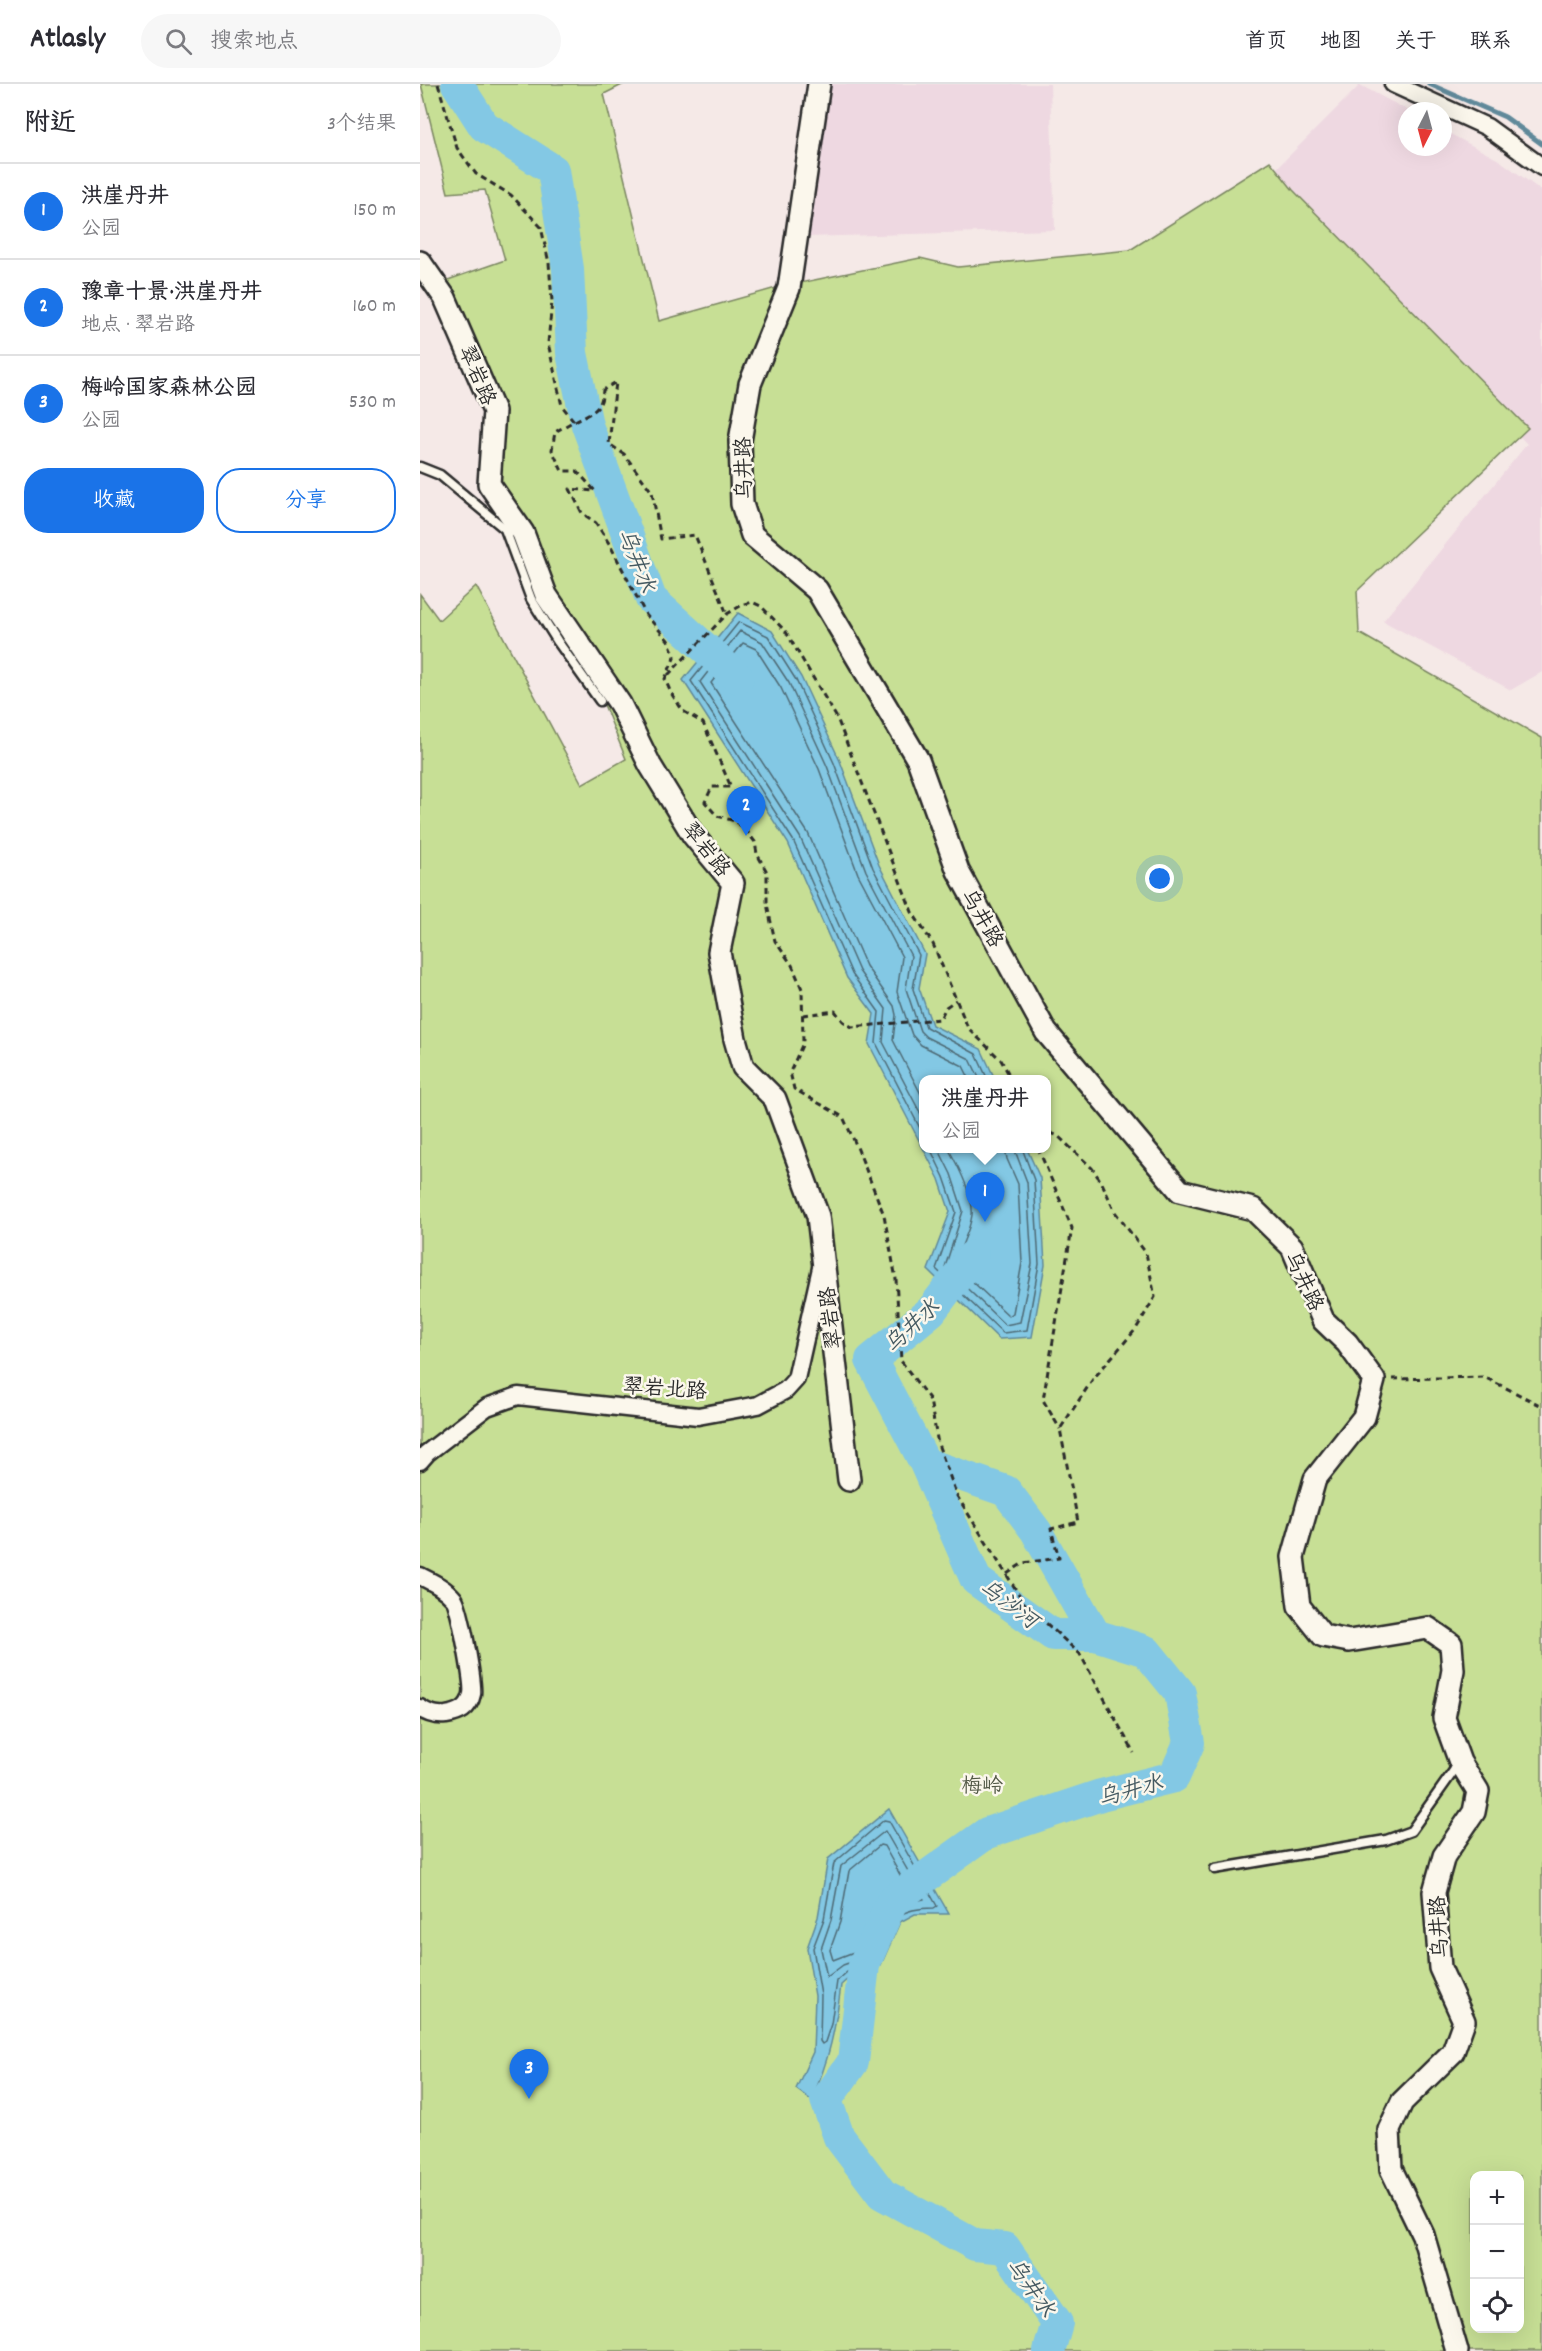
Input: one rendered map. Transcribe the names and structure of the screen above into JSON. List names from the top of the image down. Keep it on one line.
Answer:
{"streets":{"street":["翠岩路","乌井路","翠岩北路"]},"crossings":[["翠岩路","翠岩北路"]],"water":["乌井水","乌沙河"],"parks":["梅岭"],"north":"bottom","page":{"header":"Atlasly","search":"搜索地点","nav":["首页","地图","关于","联系"],"heading":["附近","3个结果"],"list":[{"mark":"1","name":"洪崖丹井","note":"公园","value":"150 m"},{"mark":"2","name":"豫章十景·洪崖丹井","note":"地点 · 翠岩路","value":"160 m"},{"mark":"3","name":"梅岭国家森林公园","note":"公园","value":"530 m"}],"buttons":["收藏","分享"],"pins":["2","1","3"],"popup":["洪崖丹井","公园"],"map_buttons":["+","−"]}}
